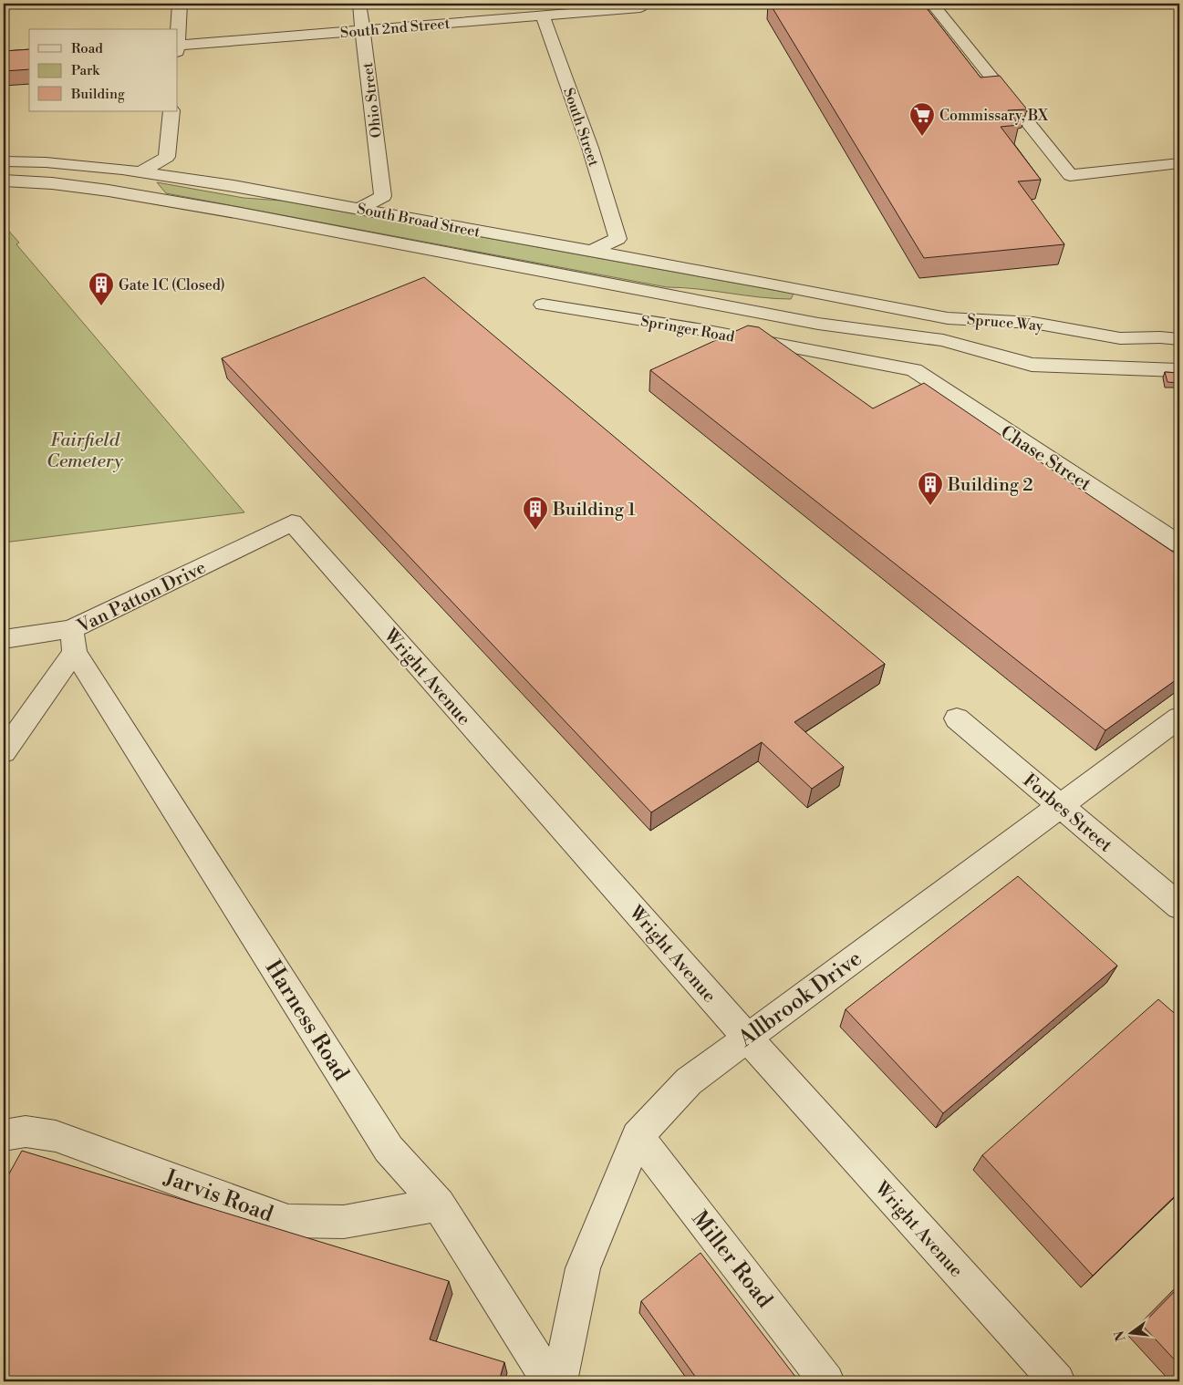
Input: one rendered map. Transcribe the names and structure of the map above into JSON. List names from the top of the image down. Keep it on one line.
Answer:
{"streets":{"street":["South 2nd Street","Ohio Street","South Street","South Broad Street","Spruce Way","Springer Road","Chase Street","Van Patton Drive","Wright Avenue","Forbes Street","Allbrook Drive","Harness Road","Jarvis Road","Miller Road"]},"crossings":[["South 2nd Street","Ohio Street"],["South 2nd Street","South Street"],["Ohio Street","South Broad Street"],["South Street","South Broad Street"],["South Broad Street","Spruce Way"],["Springer Road","Chase Street"],["Van Patton Drive","Wright Avenue"],["Van Patton Drive","Harness Road"],["Wright Avenue","Allbrook Drive"],["Forbes Street","Allbrook Drive"],["Allbrook Drive","Miller Road"],["Harness Road","Jarvis Road"]],"parks":["Fairfield Cemetery"],"places":{"supermarket":["Commissary, BX"],"building":["Gate 1C (Closed)","Building 2","Building 1"]},"legend":["Road","Park","Building"],"north":"left"}
